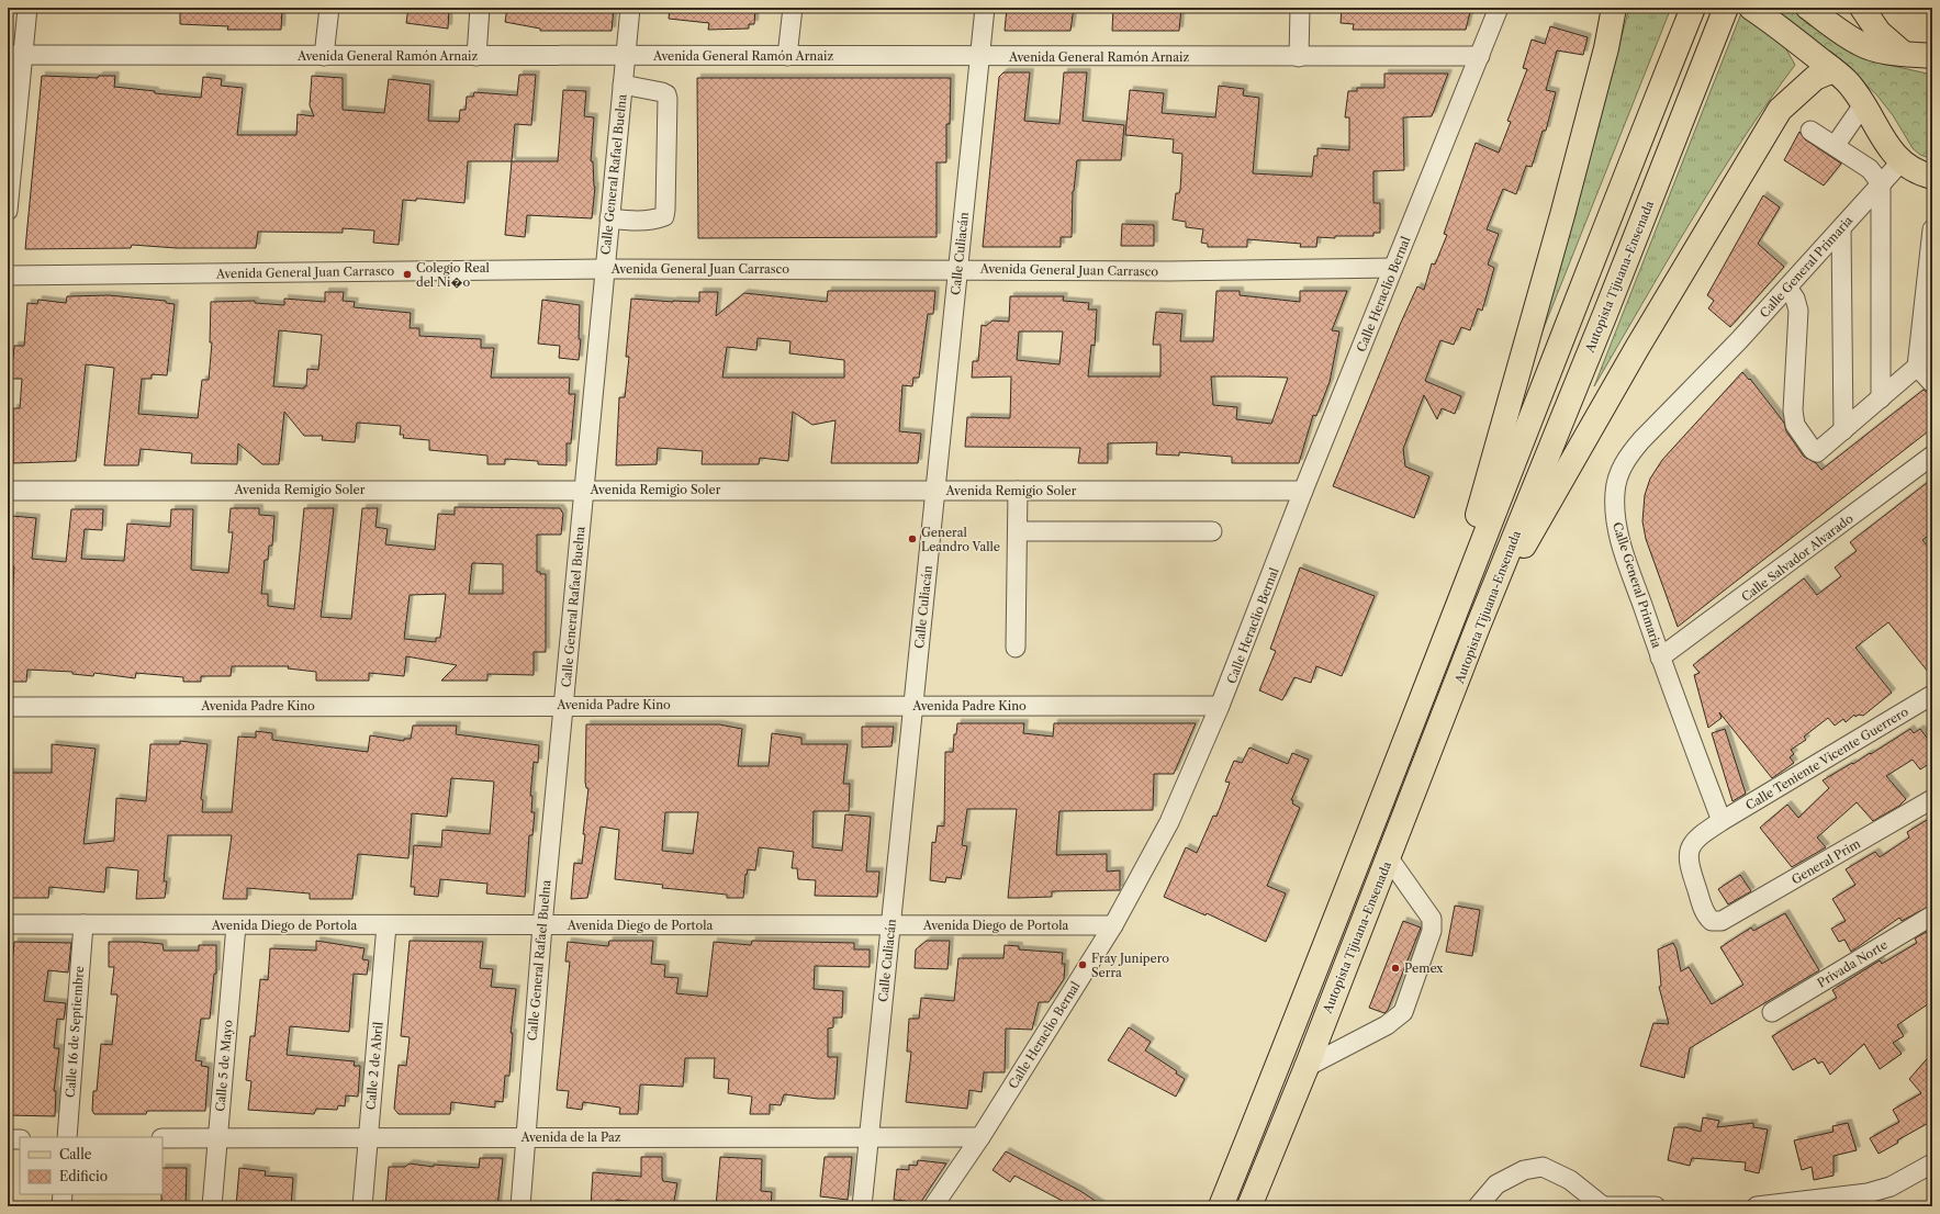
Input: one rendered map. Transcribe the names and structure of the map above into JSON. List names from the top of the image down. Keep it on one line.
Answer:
{"streets":{"main road":["Autopista Tijuana-Ensenada"],"street":["Avenida General Ramón Arnaiz","Calle General Rafael Buelna","Calle Culiacán","Calle General Primaria","Avenida General Juan Carrasco","Calle Heraclio Bernal","Avenida Remigio Soler","Calle Salvador Alvarado","Avenida Padre Kino","Calle Teniente Vicente Guerrero","General Prim","Avenida Diego de Portola","Privada Norte","Calle 16 de Septiembre","Calle 5 de Mayo","Calle 2 de Abril","Avenida de la Paz"]},"crossings":[["Avenida General Ramón Arnaiz","Calle General Rafael Buelna"],["Avenida General Ramón Arnaiz","Calle Culiacán"],["Avenida General Ramón Arnaiz","Calle Heraclio Bernal"],["Calle General Rafael Buelna","Avenida General Juan Carrasco"],["Calle General Rafael Buelna","Avenida Remigio Soler"],["Calle General Rafael Buelna","Avenida Padre Kino"],["Calle General Rafael Buelna","Avenida Diego de Portola"],["Calle General Rafael Buelna","Avenida de la Paz"],["Calle Culiacán","Avenida General Juan Carrasco"],["Calle Culiacán","Avenida Remigio Soler"],["Calle Culiacán","Avenida Padre Kino"],["Calle Culiacán","Avenida Diego de Portola"],["Calle Culiacán","Avenida de la Paz"],["Calle General Primaria","Calle Salvador Alvarado"],["Calle General Primaria","Calle Teniente Vicente Guerrero"],["Calle General Primaria","General Prim"],["Avenida General Juan Carrasco","Calle Heraclio Bernal"],["Calle Heraclio Bernal","Avenida Remigio Soler"],["Calle Heraclio Bernal","Avenida Padre Kino"],["Calle Heraclio Bernal","Avenida Diego de Portola"],["Calle Heraclio Bernal","Avenida de la Paz"],["Calle Teniente Vicente Guerrero","General Prim"],["Avenida Diego de Portola","Calle 16 de Septiembre"],["Avenida Diego de Portola","Calle 5 de Mayo"],["Avenida Diego de Portola","Calle 2 de Abril"],["Calle 5 de Mayo","Avenida de la Paz"],["Calle 2 de Abril","Avenida de la Paz"]],"places":["Colegio Real del Ni�o","General Leandro Valle","Fray Junípero Serra","Pemex"],"legend":["Calle","Edificio"]}
